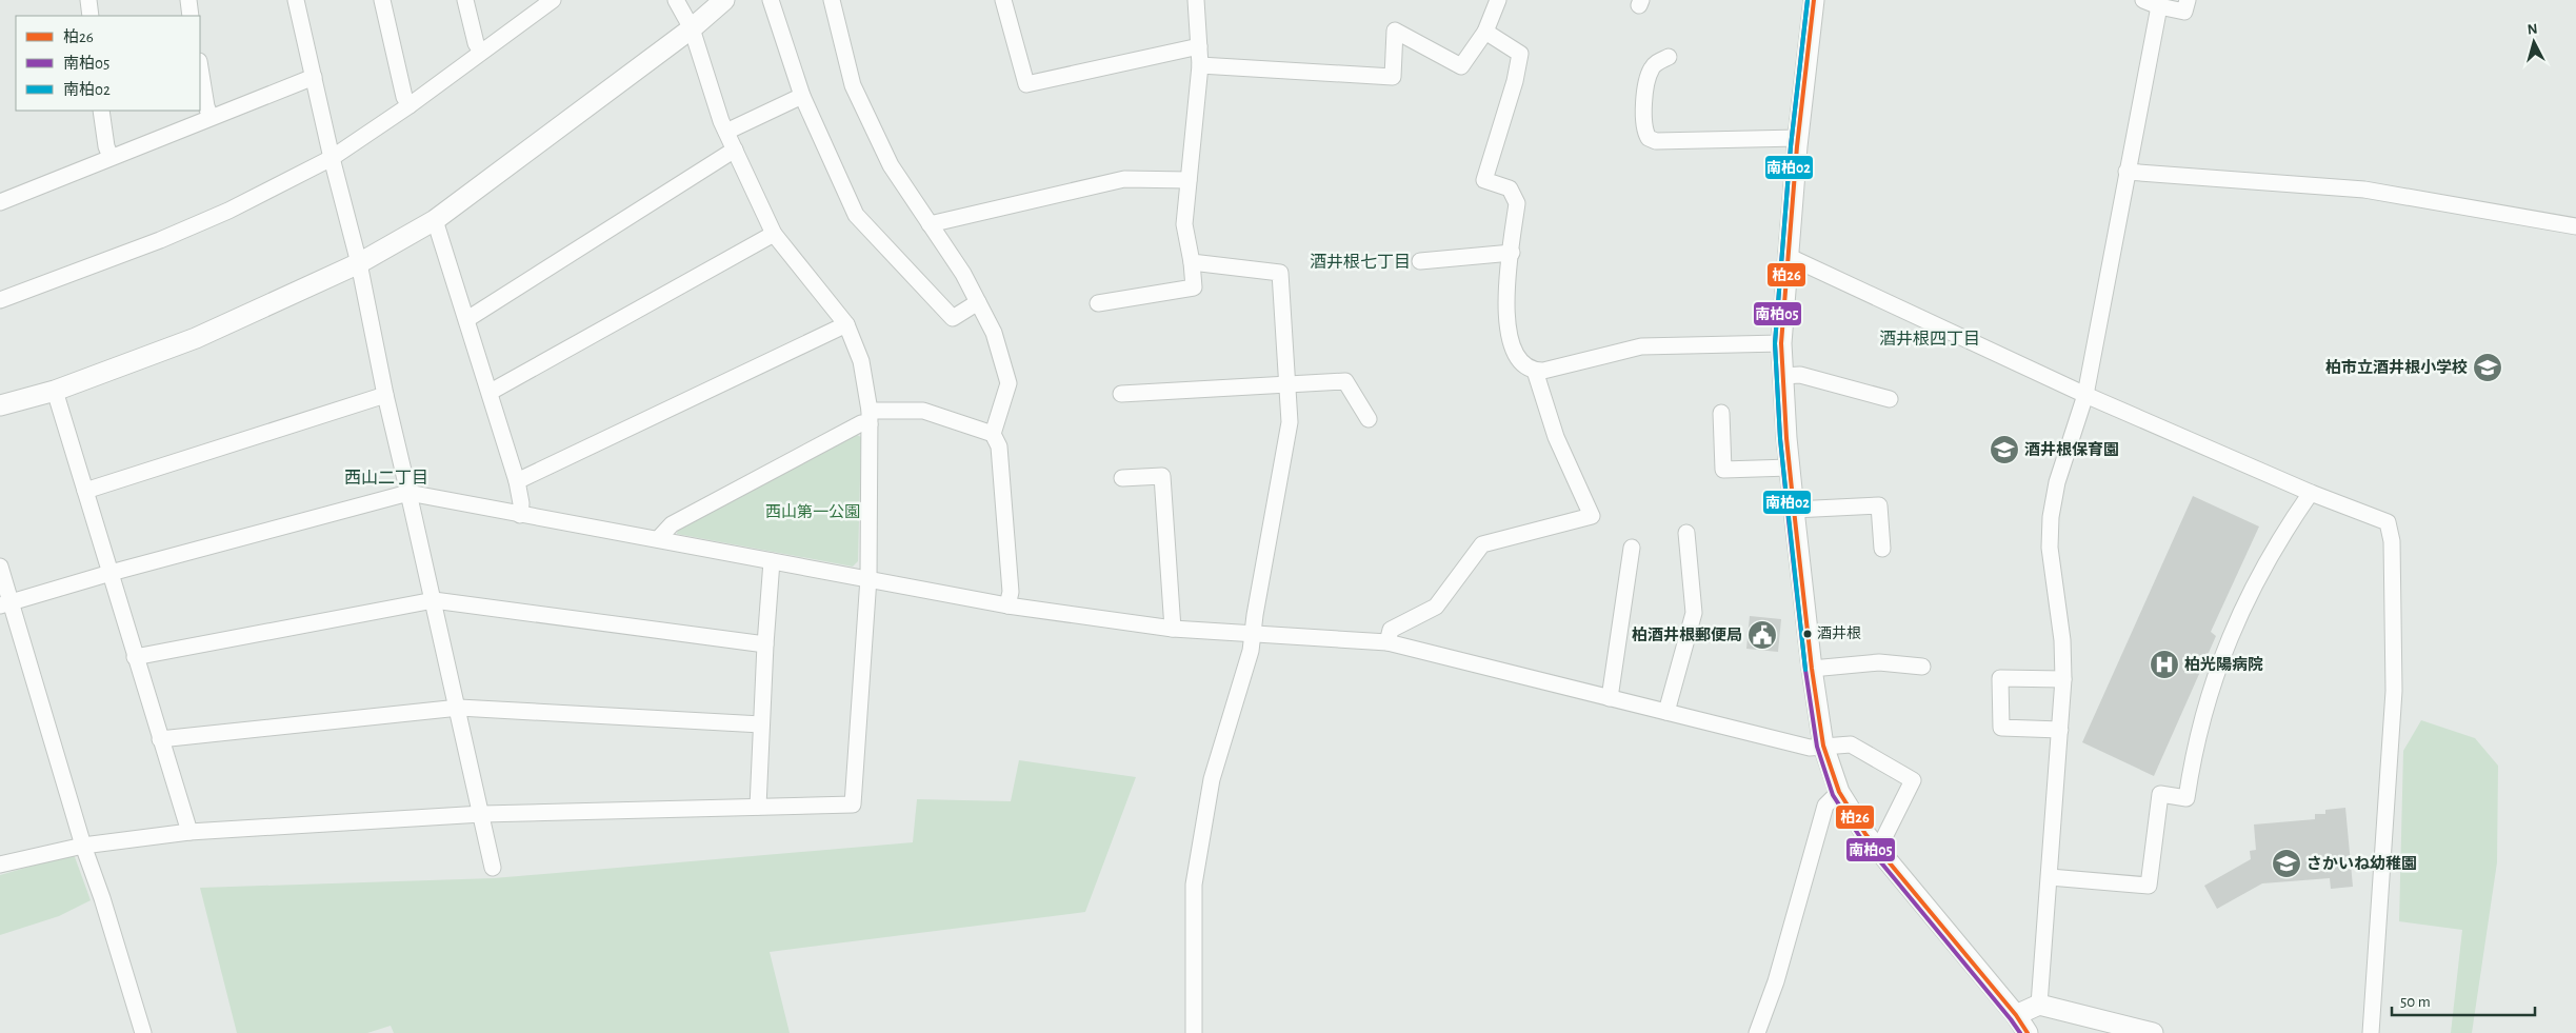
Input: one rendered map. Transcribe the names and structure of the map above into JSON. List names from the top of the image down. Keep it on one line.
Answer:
{"districts":["酒井根七丁目","酒井根四丁目","西山二丁目"],"parks":["西山第一公園"],"places":{"school or university":["柏市立酒井根小学校","酒井根保育園","さかいね幼稚園"],"other":["酒井根"],"public building":["柏酒井根郵便局"],"hospital":["柏光陽病院"]},"lines":["transit line 柏26","transit line 南柏05","transit line 南柏02"],"legend":["柏26","南柏05","南柏02"],"scale_bar":"50 m","north":"top"}
